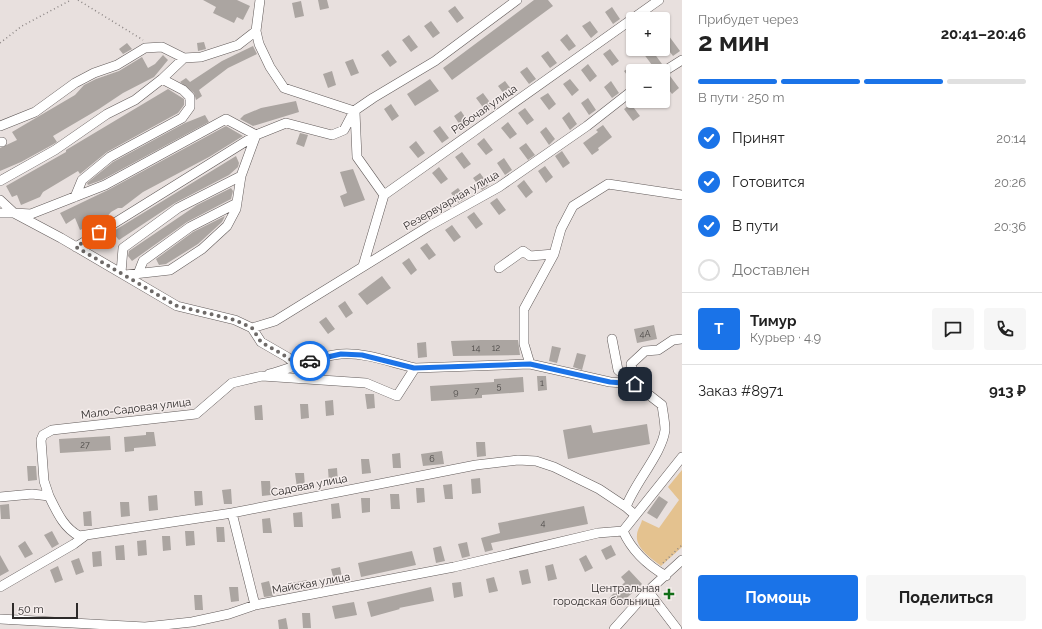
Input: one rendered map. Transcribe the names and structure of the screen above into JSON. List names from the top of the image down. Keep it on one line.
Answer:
{"streets":{"street":["Рабочая улица","Резервуарная улица","Мало-Садовая улица","Садовая улица","Майская улица"]},"places":{"health":["Центральная городская больница"]},"house_numbers":["4А","14","12","1","5","7","9","27","6","4"],"scale_bar":"50 m","page":{"heading":["2 мин","Прибудет через","20:41–20:46"],"panel":["Тимур","Курьер · 4.9","Заказ #8971","913 ₽"],"map_buttons":["+","−"],"bar":"В пути · 250 m","list":[["Принят","20:14"],["Готовится","20:26"],["В пути","20:36"],"Доставлен"],"round":"Т","buttons":["Помощь","Поделиться"],"scale":"50 m"}}
